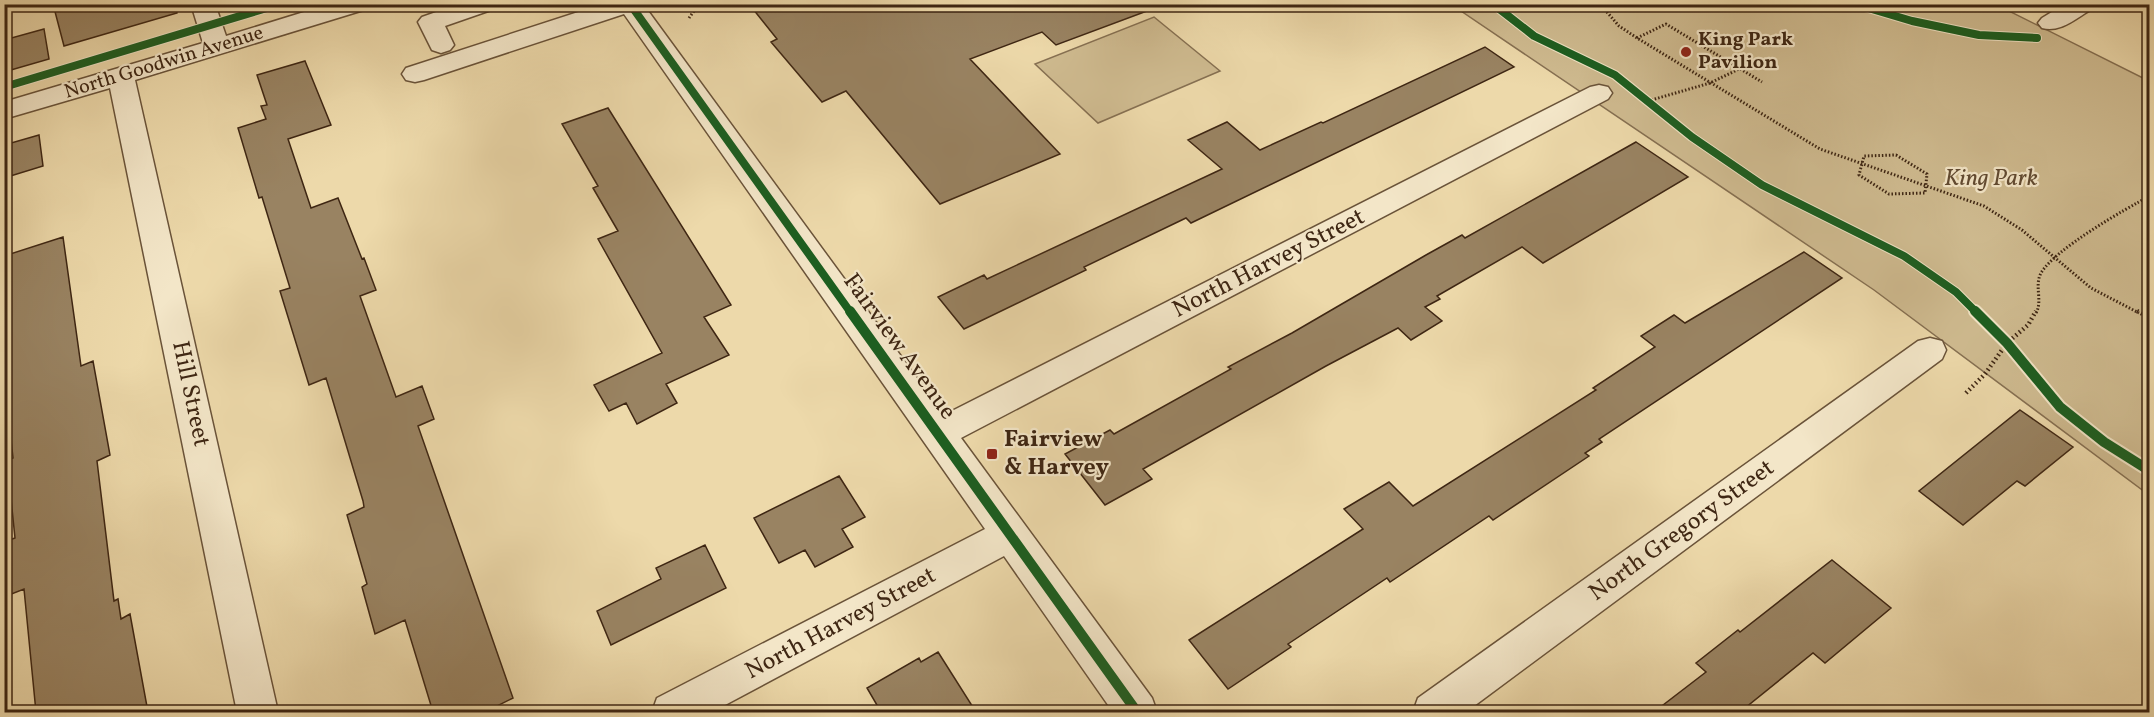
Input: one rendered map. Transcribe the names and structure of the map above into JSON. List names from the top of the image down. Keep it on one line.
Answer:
{"streets":{"street":["North Goodwin Avenue","North Harvey Street","Fairview Avenue","Hill Street","North Gregory Street"]},"crossings":[["North Goodwin Avenue","Hill Street"],["North Harvey Street","Fairview Avenue"]],"parks":["King Park"],"places":{"other":["King Park Pavilion"],"transit":["Fairview & Harvey"]}}
